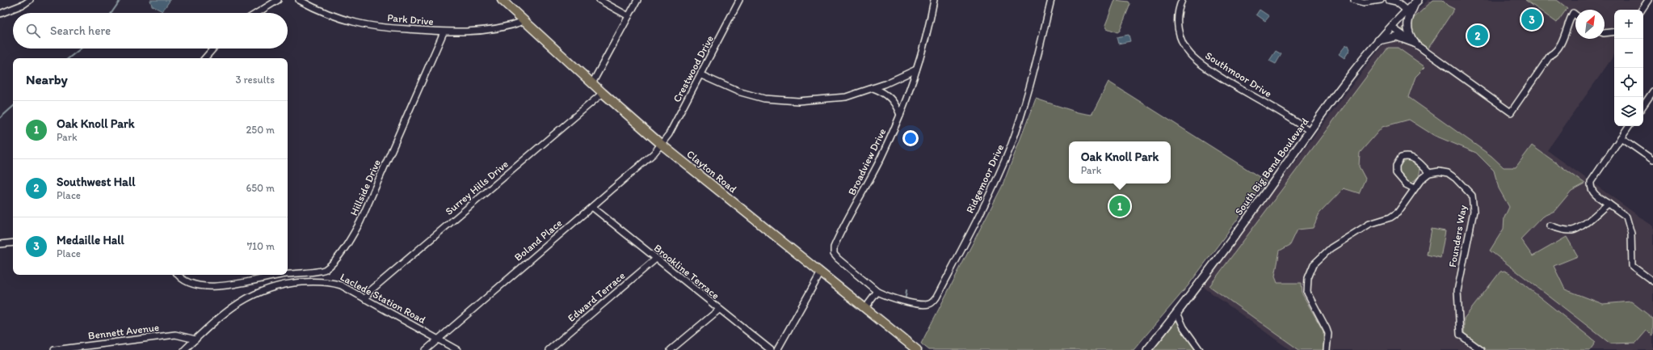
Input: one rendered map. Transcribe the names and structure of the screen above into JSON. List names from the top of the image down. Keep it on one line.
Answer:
{"streets":{"main road":["South Big Bend Boulevard","Clayton Road"],"street":["Park Drive","Crestwood Drive","Southmoor Drive","Broadview Drive","Ridgemoor Drive","Hillside Drive","Surrey Hills Drive","Founders Way","Boland Place","Brookline Terrace","Edward Terrace","Laclede Station Road","Bennett Avenue"]},"crossings":[["Park Drive","Clayton Road"],["Park Drive","Hillside Drive"],["Crestwood Drive","Clayton Road"],["Crestwood Drive","Boland Place"],["Southmoor Drive","South Big Bend Boulevard"],["Broadview Drive","Ridgemoor Drive"],["Clayton Road","Surrey Hills Drive"],["Clayton Road","Boland Place"],["Surrey Hills Drive","Laclede Station Road"],["Boland Place","Brookline Terrace"],["Boland Place","Laclede Station Road"],["Brookline Terrace","Edward Terrace"],["Laclede Station Road","Bennett Avenue"]],"north":"top right","page":{"pins":["3","2","1"],"map_buttons":["+","−"],"search":"Search here","heading":["Nearby","3 results"],"list":[{"mark":"1","name":"Oak Knoll Park","note":"Park","value":"250 m"},{"mark":"2","name":"Southwest Hall","note":"Place","value":"650 m"},{"mark":"3","name":"Medaille Hall","note":"Place","value":"710 m"}],"popup":["Oak Knoll Park","Park"]}}
